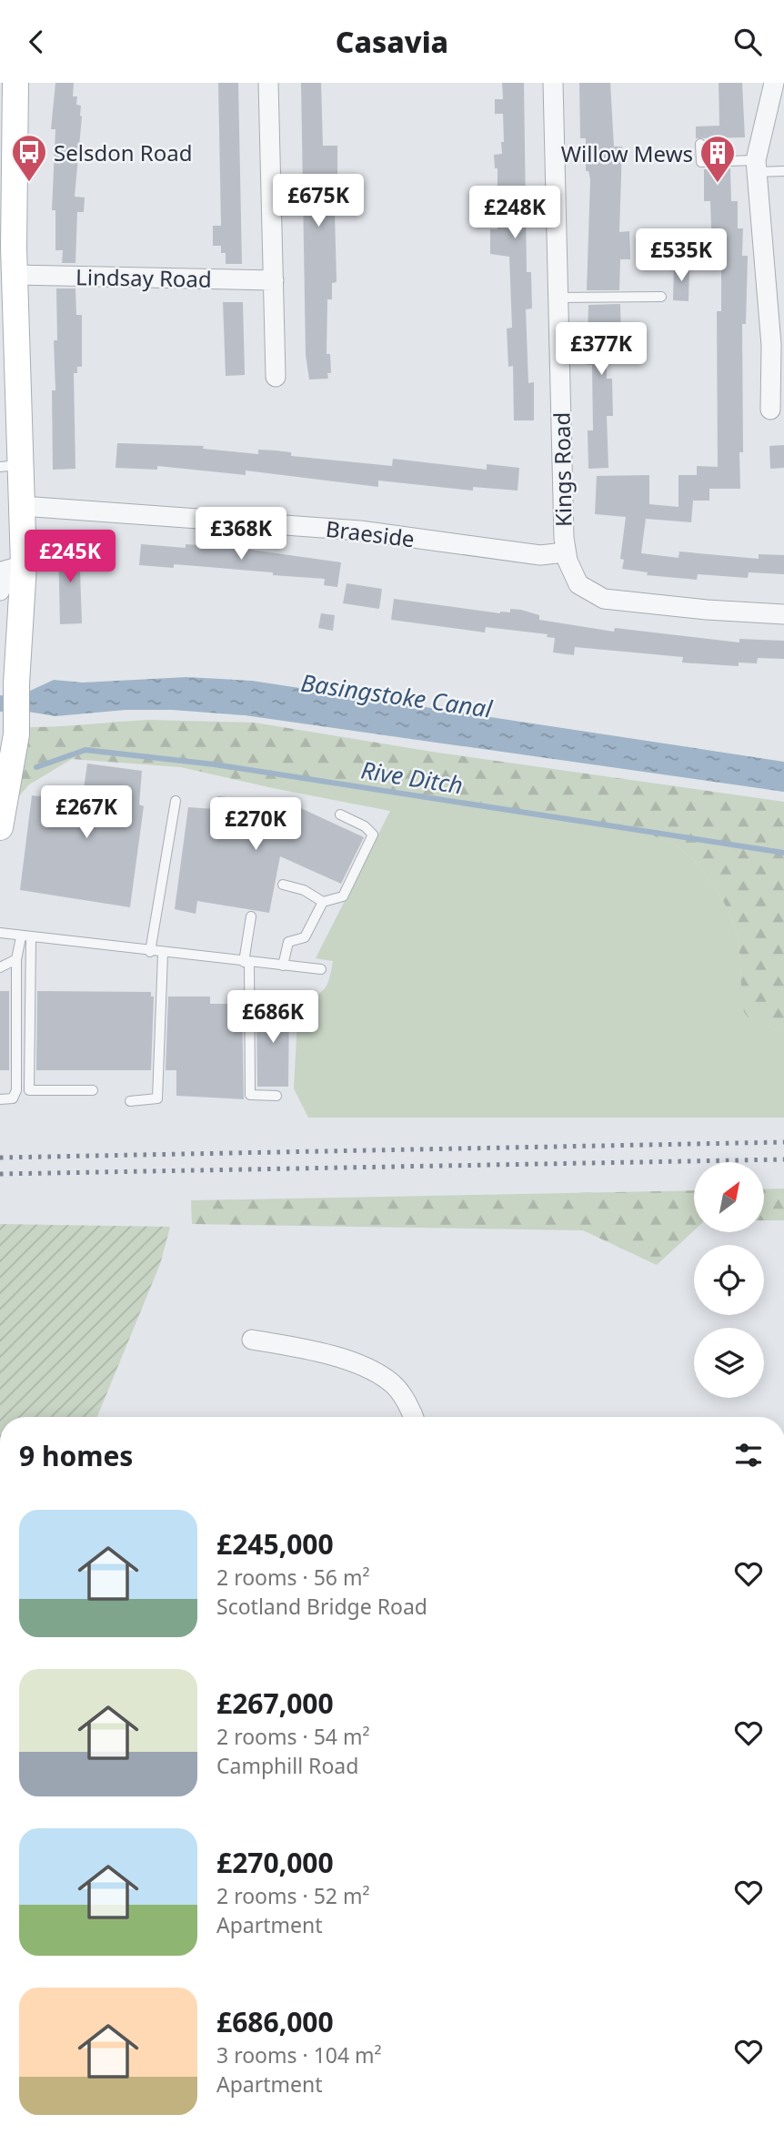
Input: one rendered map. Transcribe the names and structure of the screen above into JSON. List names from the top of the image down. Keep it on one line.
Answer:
{"streets":{"street":["Lindsay Road","Kings Road","Braeside"]},"crossings":[["Kings Road","Braeside"]],"water":["Basingstoke Canal","Rive Ditch"],"places":{"bus stop":["Selsdon Road"],"building":["Willow Mews"]},"north":"top right","page":{"header":"Casavia","price":["£675K","£248K","£535K","£377K","£368K","£245K","£267K","£270K","£686K"],"heading":"9 homes","list":[{"name":"£245,000","note":"2 rooms · 56 m² · Scotland Bridge Road"},{"name":"£267,000","note":"2 rooms · 54 m² · Camphill Road"},{"name":"£270,000","note":"2 rooms · 52 m² · Apartment"},{"name":"£686,000","note":"3 rooms · 104 m² · Apartment"}]}}
